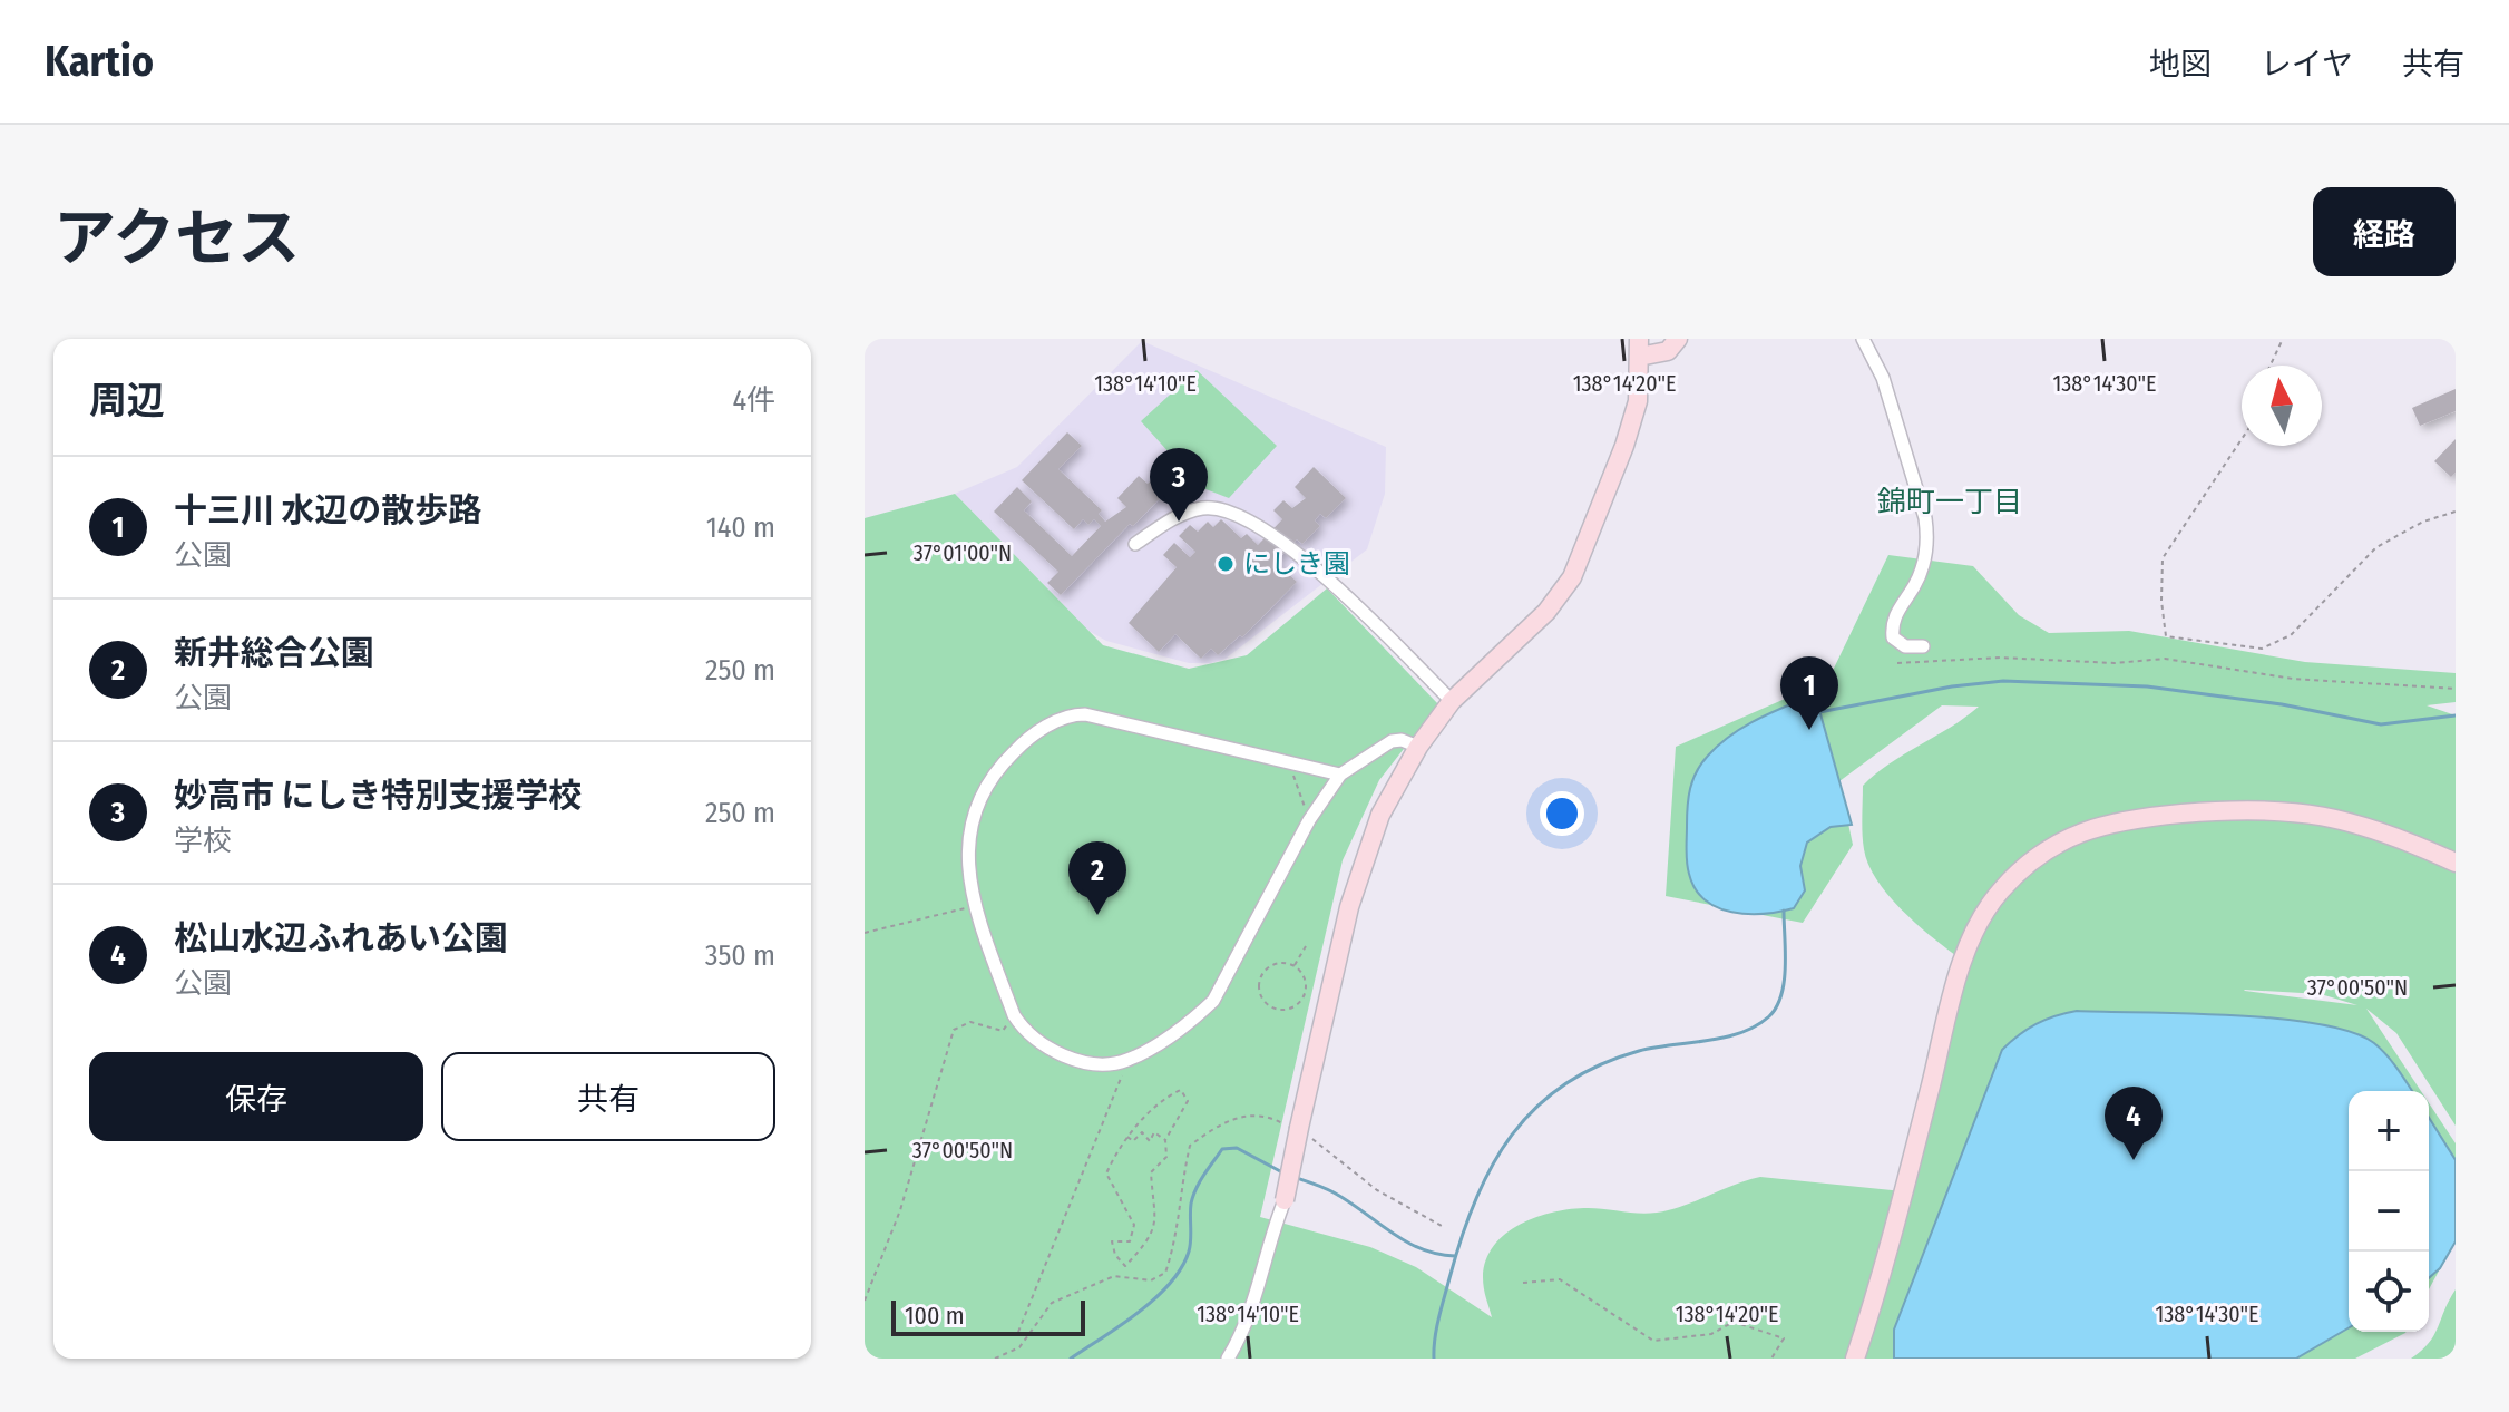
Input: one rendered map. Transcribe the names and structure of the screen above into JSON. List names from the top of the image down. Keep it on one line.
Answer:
{"districts":["錦町一丁目"],"places":["にしき園"],"scale_bar":"100 m","north":"top","page":{"header":"Kartio","nav":["地図","レイヤ","共有"],"title":"アクセス","buttons":["経路",["保存","共有"]],"heading":["周辺","4件"],"pins":["3","1","2","4"],"list":[{"mark":"1","name":"十三川 水辺の散歩路","note":"公園","value":"140 m"},{"mark":"2","name":"新井総合公園","note":"公園","value":"250 m"},{"mark":"3","name":"妙高市 にしき特別支援学校","note":"学校","value":"250 m"},{"mark":"4","name":"松山水辺ふれあい公園","note":"公園","value":"350 m"}],"map_buttons":["+","−"],"scale":"100 m"},"coordinates":["138°14'10\"E","138°14'20\"E","138°14'30\"E","37°01'00\"N","37°00'50\"N"]}
